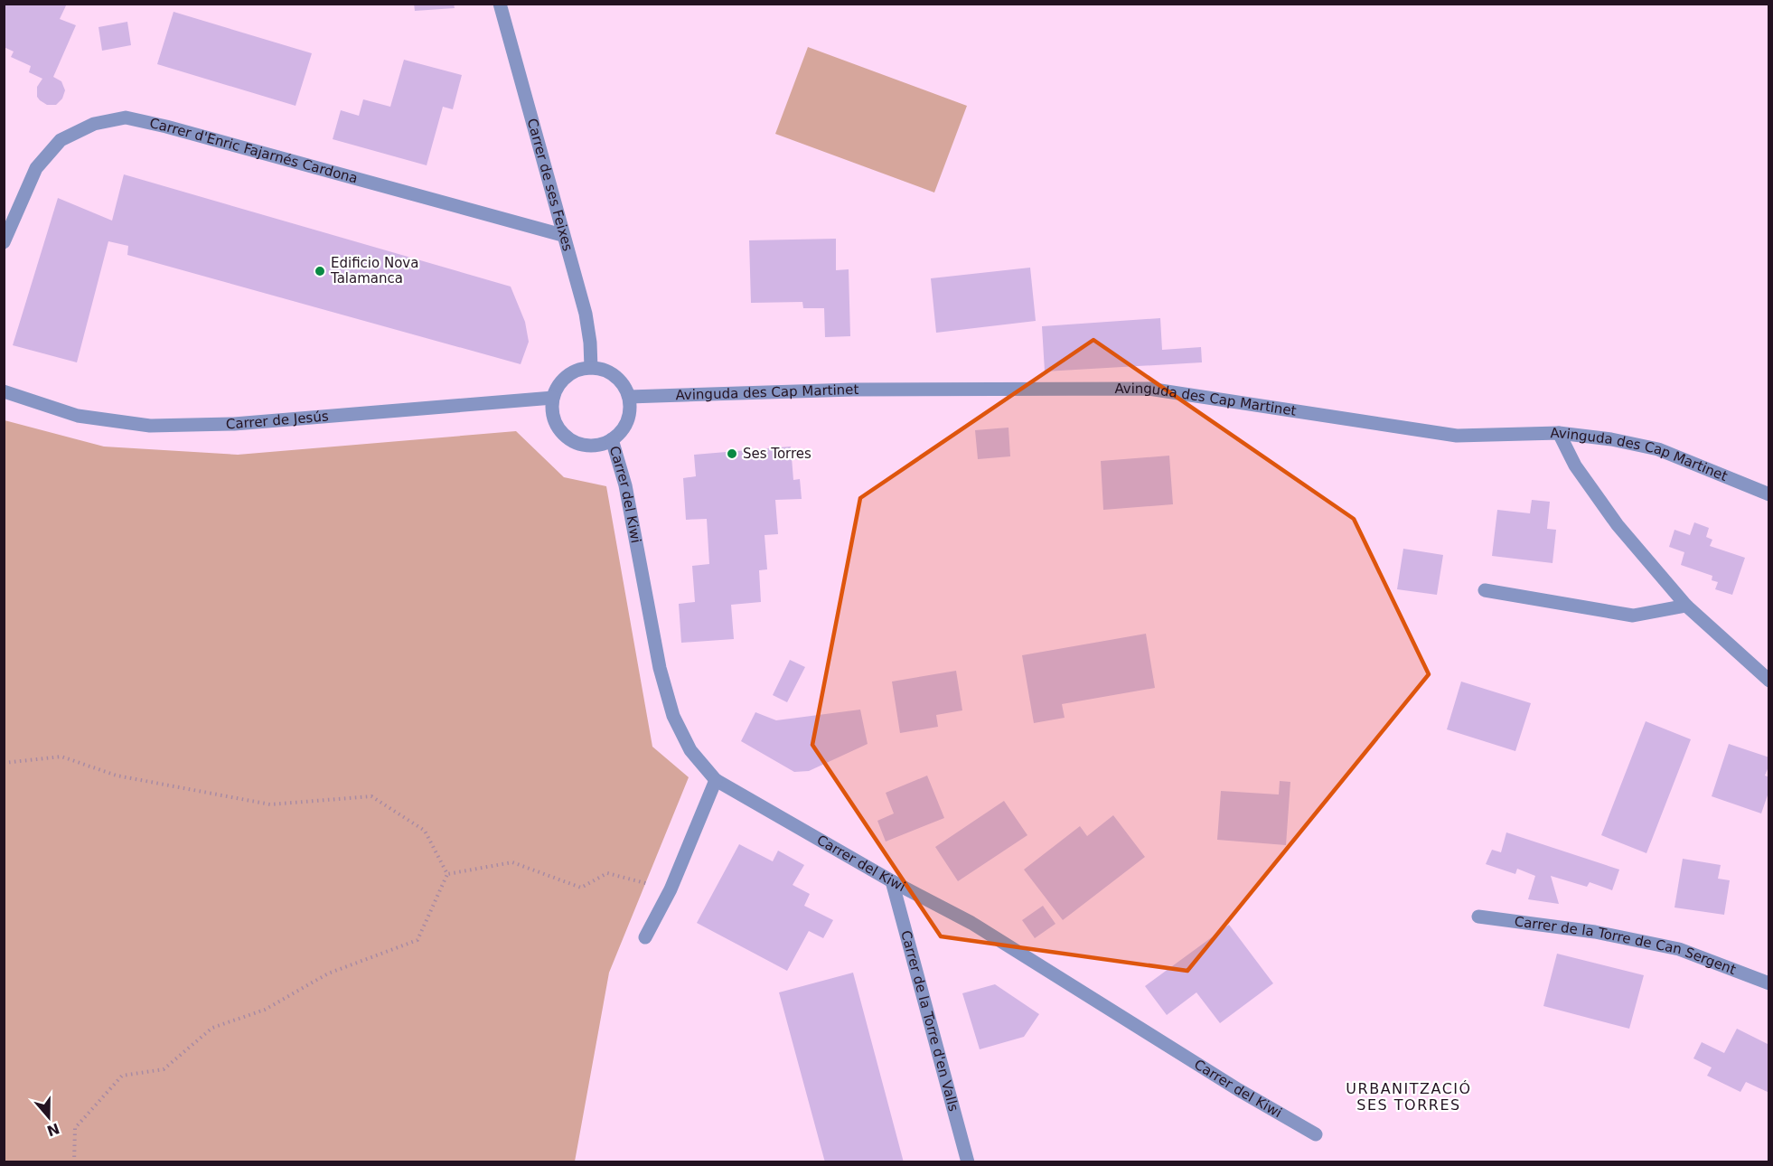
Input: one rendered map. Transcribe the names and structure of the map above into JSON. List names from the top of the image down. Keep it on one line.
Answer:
{"streets":{"street":["Carrer d'Enric Fajarnés Cardona","Carrer de ses Feixes","Avinguda des Cap Martinet","Carrer de Jesús","Carrer del Kiwi","Carrer de la Torre de Can Sergent","Carrer de la Torre d'en Valls"]},"crossings":[["Carrer d'Enric Fajarnés Cardona","Carrer de ses Feixes"],["Carrer de ses Feixes","Avinguda des Cap Martinet"],["Carrer de ses Feixes","Carrer de Jesús"],["Carrer de ses Feixes","Carrer del Kiwi"],["Avinguda des Cap Martinet","Carrer de Jesús"],["Avinguda des Cap Martinet","Carrer del Kiwi"],["Carrer de Jesús","Carrer del Kiwi"],["Carrer del Kiwi","Carrer de la Torre d'en Valls"]],"districts":["URBANITZACIÓ SES TORRES"],"places":["Edificio Nova Talamanca","Ses Torres"],"north":"bottom"}
